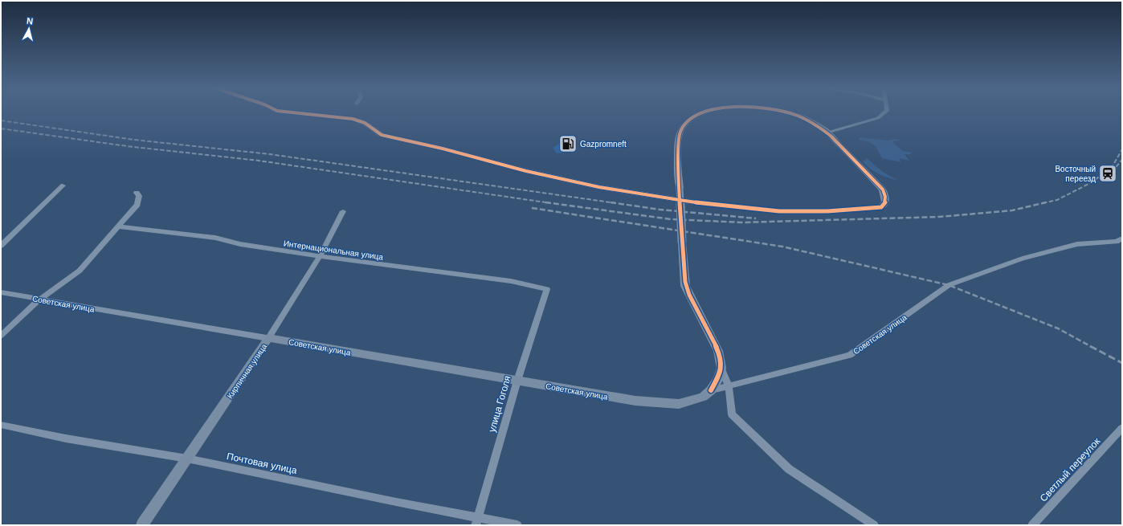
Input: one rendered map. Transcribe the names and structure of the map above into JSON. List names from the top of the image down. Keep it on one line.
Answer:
{"streets":{"street":["Интернациональная улица","Советская улица","Кирпичная улица","улица Гоголя","Почтовая улица","Светлый переулок"]},"crossings":[["Интернациональная улица","Кирпичная улица"],["Интернациональная улица","улица Гоголя"],["Советская улица","Кирпичная улица"],["Советская улица","улица Гоголя"],["Кирпичная улица","Почтовая улица"],["улица Гоголя","Почтовая улица"]],"places":{"fuel station":["Gazpromneft"],"station":["Восточный переезд"]},"north":"top"}
